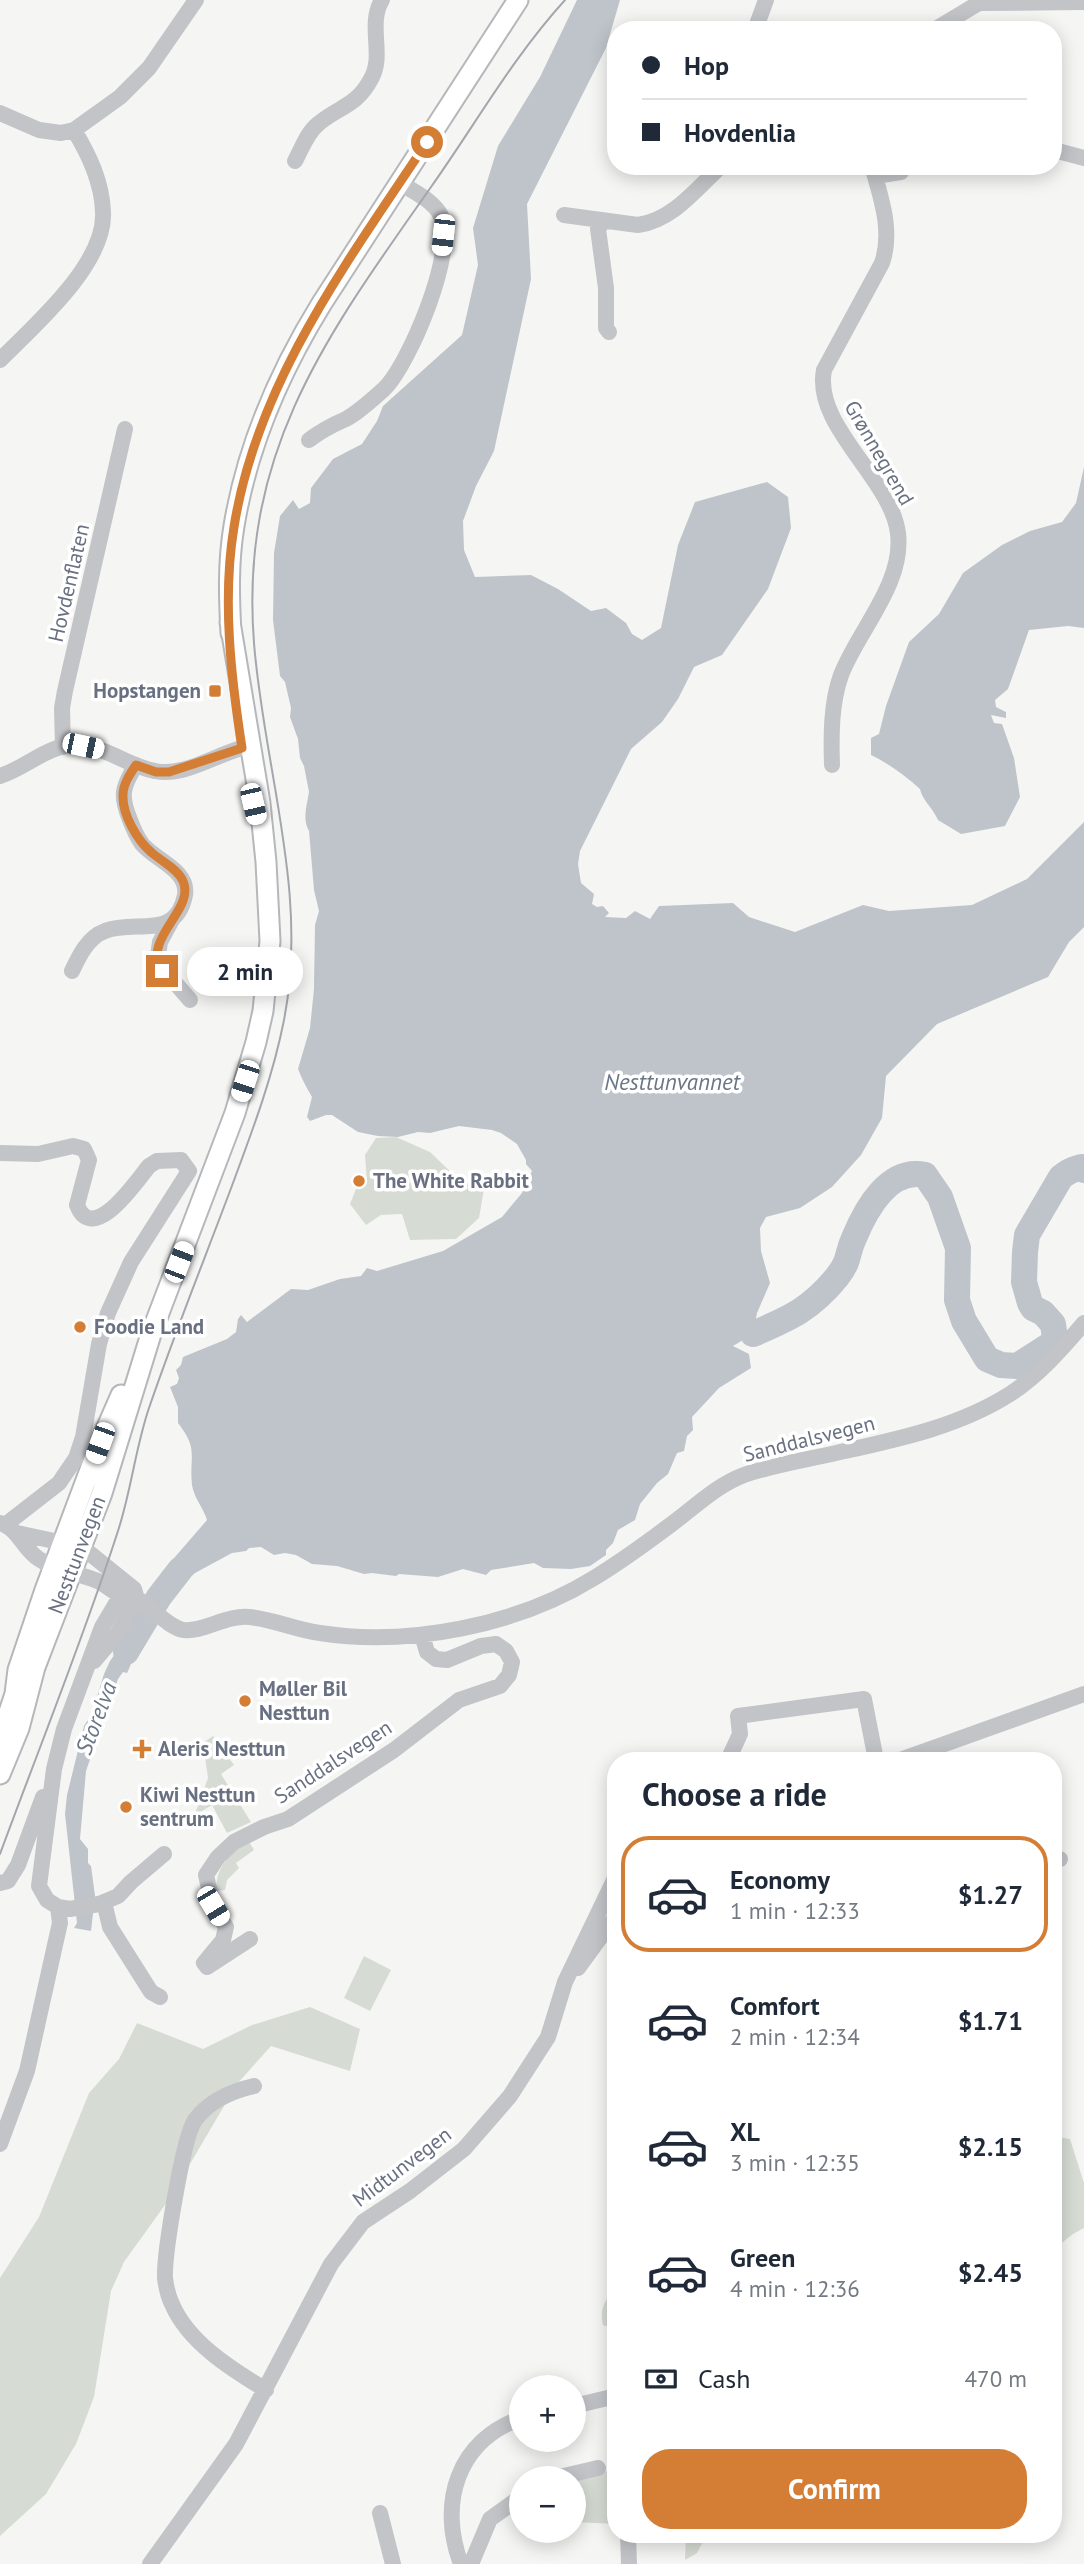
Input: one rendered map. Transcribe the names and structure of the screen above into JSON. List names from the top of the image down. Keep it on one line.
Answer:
{"streets":{"main road":["Nesttunvegen"],"street":["Grønnegrend","Hovdenflaten","Sanddalsvegen","Midtunvegen"]},"crossings":[["Sanddalsvegen","Nesttunvegen"]],"water":["Nesttunvannet","Storelva"],"places":{"transit":["Hopstangen"],"other":["The White Rabbit","Foodie Land","Møller Bil Nesttun","Kiwi Nesttun sentrum"],"health":["Aleris Nesttun"]},"page":{"banner":["Hop","Hovdenlia"],"bubble":"2 min","heading":"Choose a ride","list":[{"name":"Economy","note":"1 min · 12:33","value":"$1.27"},{"name":"Comfort","note":"2 min · 12:34","value":"$1.71"},{"name":"XL","note":"3 min · 12:35","value":"$2.15"},{"name":"Green","note":"4 min · 12:36","value":"$2.45"}],"pay":["Cash","470 m"],"map_buttons":["+","−"],"buttons":"Confirm"}}
